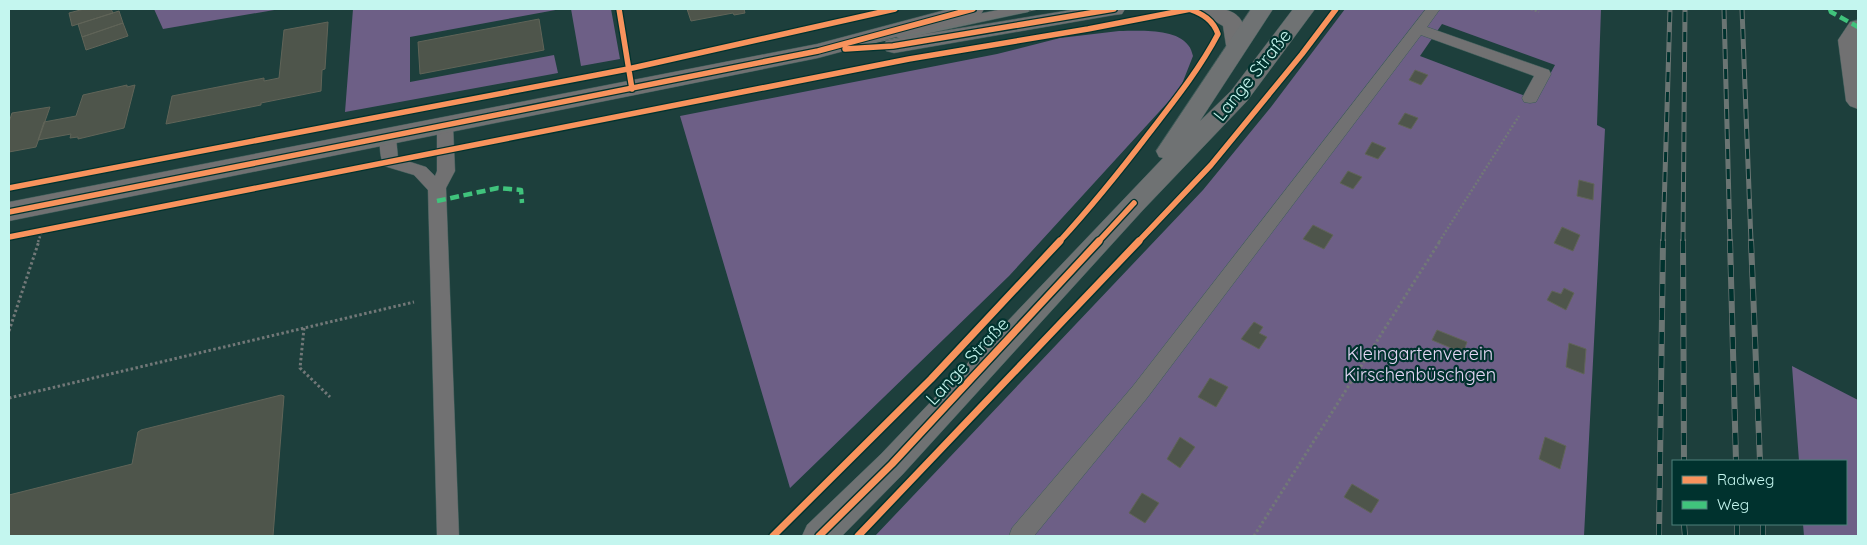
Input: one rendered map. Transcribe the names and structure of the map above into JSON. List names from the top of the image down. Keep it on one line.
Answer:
{"streets":{"main road":["Lange Straße"]},"parks":["Kleingartenverein Kirschenbüschgen"],"legend":["Radweg","Weg"]}
